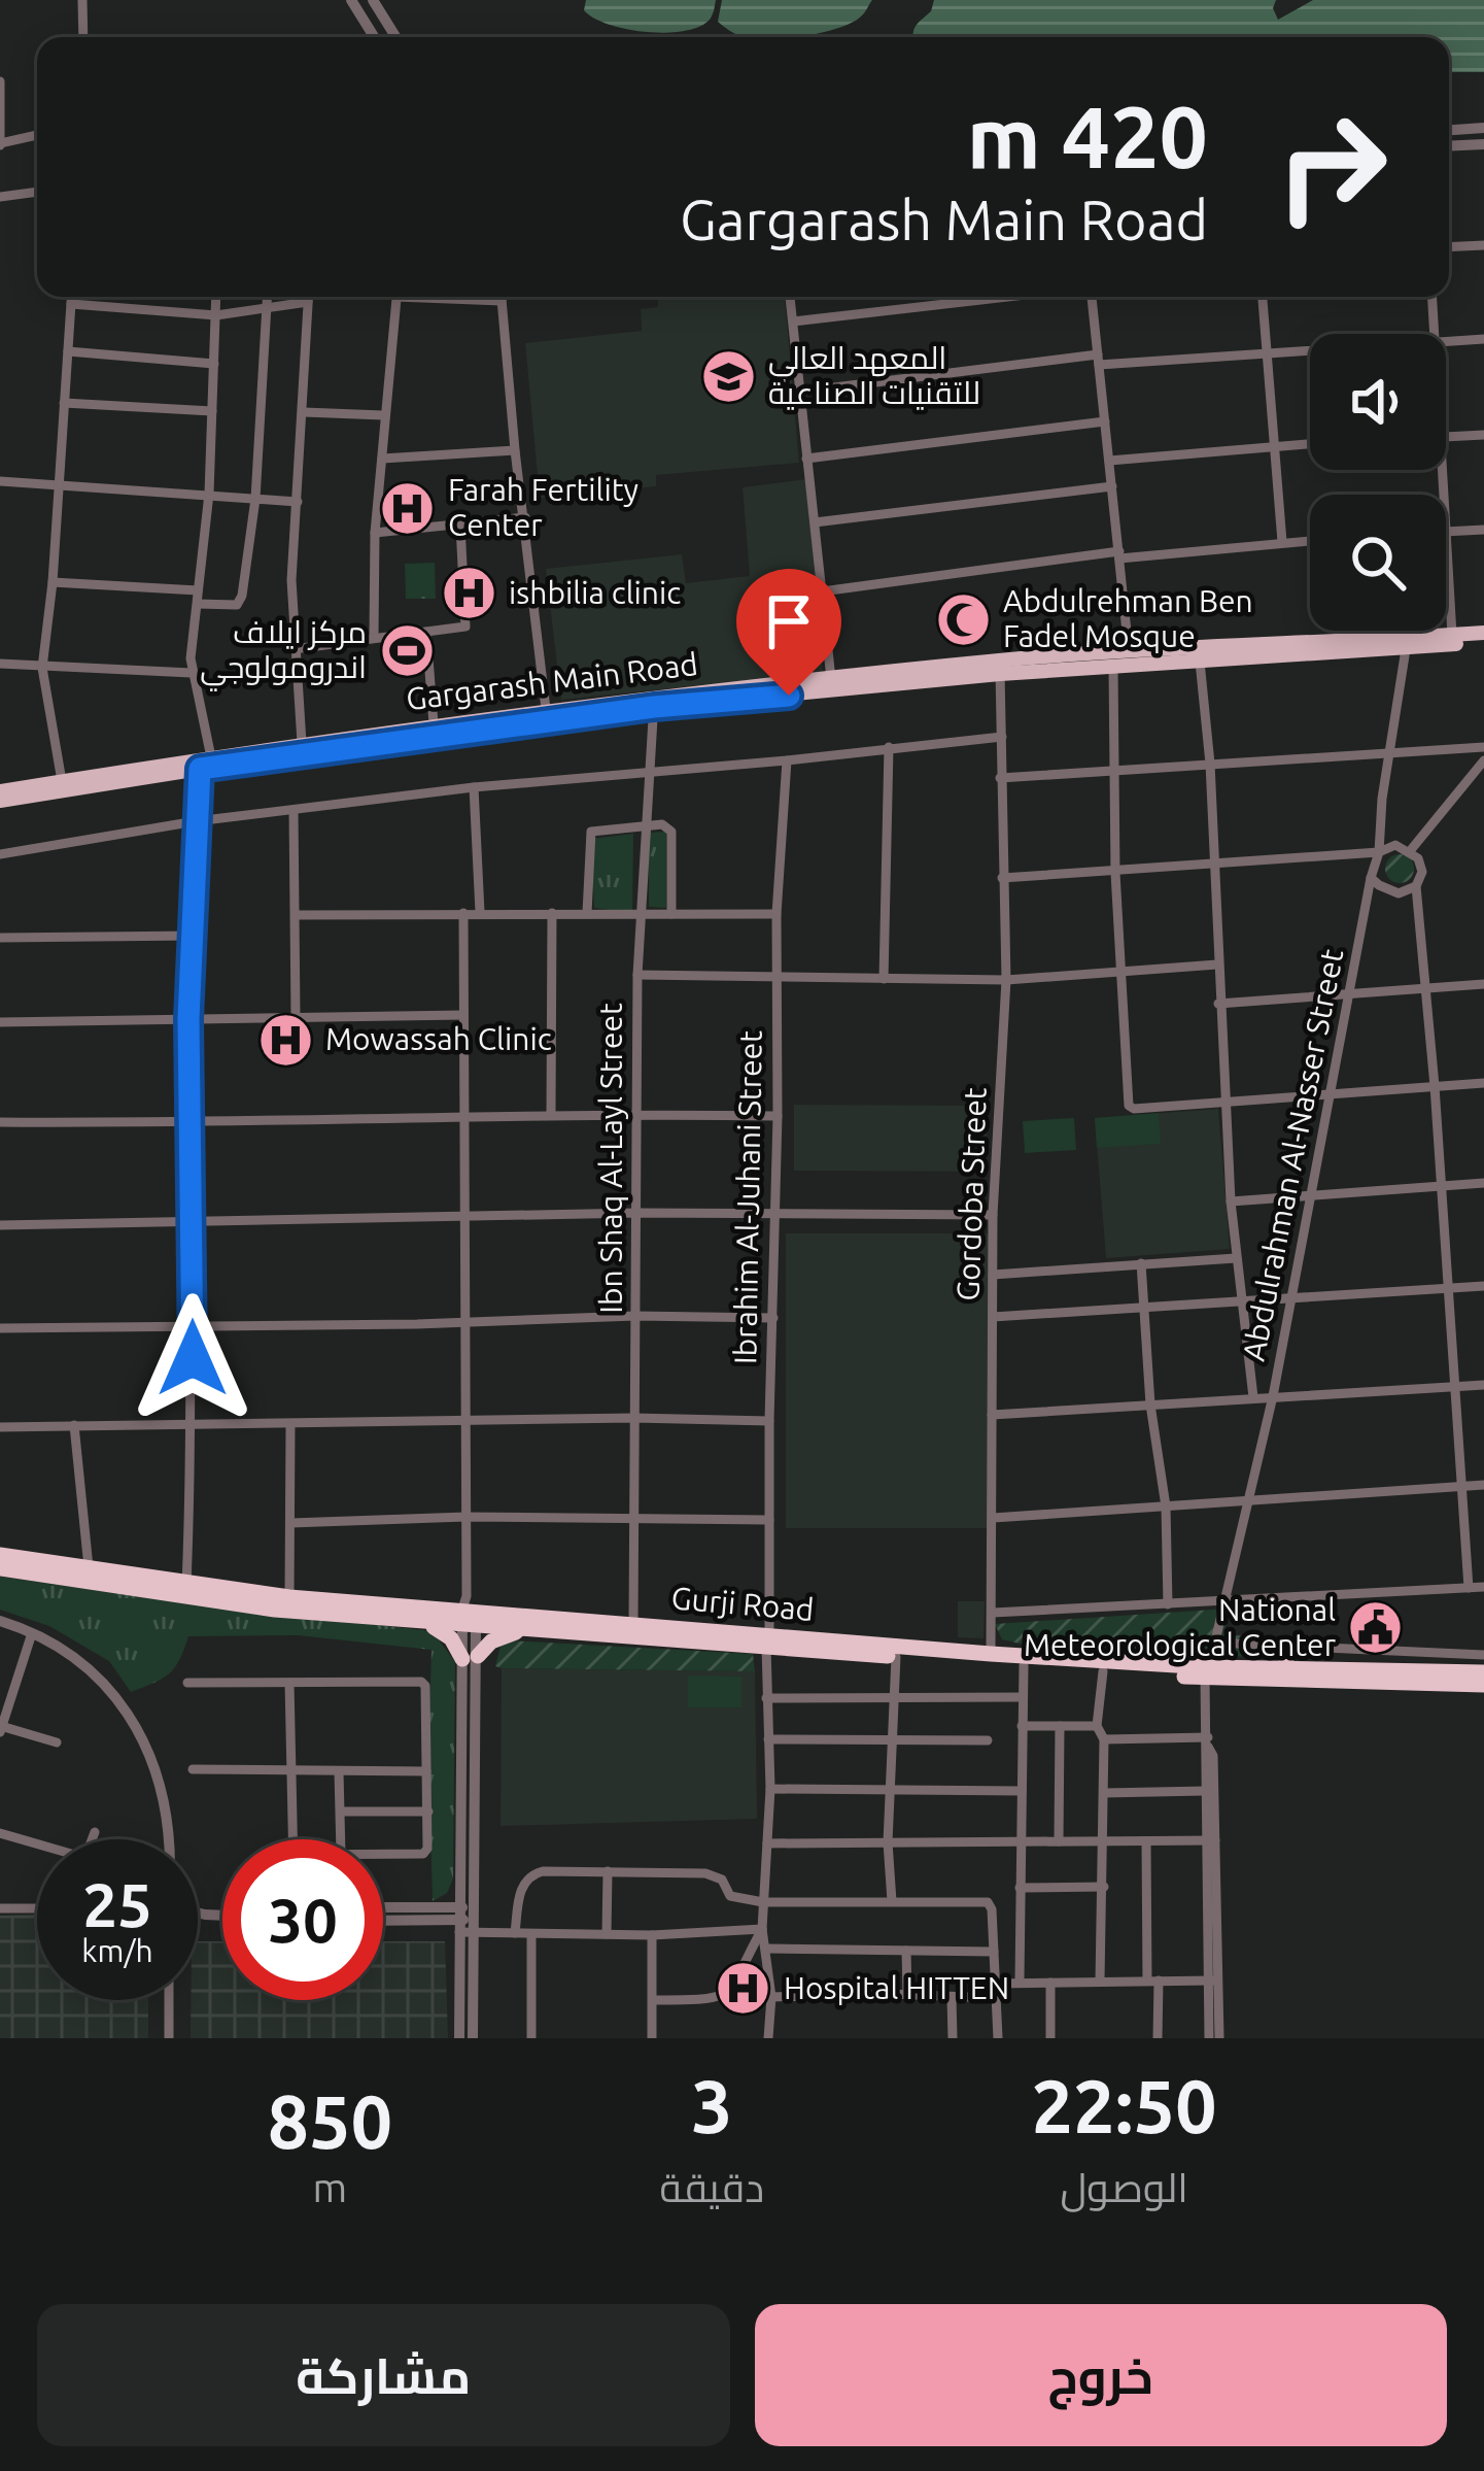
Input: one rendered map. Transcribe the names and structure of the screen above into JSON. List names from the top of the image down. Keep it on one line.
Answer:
{"streets":{"highway":["Gurji Road"],"main road":["Gargarash Main Road"],"street":["Abdulrahman Al-Nasser Street","Ibn Shaq Al-Layl Street","Gordoba Street","Ibrahim Al-Juhani Street"]},"crossings":[["Gargarash Main Road","Abdulrahman Al-Nasser Street"],["Gargarash Main Road","Ibn Shaq Al-Layl Street"],["Gargarash Main Road","Gordoba Street"],["Abdulrahman Al-Nasser Street","Gurji Road"],["Ibn Shaq Al-Layl Street","Gurji Road"],["Gordoba Street","Gurji Road"],["Ibrahim Al-Juhani Street","Gurji Road"]],"places":{"school or university":["المعهد العالي للتقنيات الصناعية"],"hospital":["Farah Fertility Center","ishbilia clinic","Mowassah Clinic","Hospital HITTEN"],"mosque":["Abdulrehman Ben Fadel Mosque"],"sports":["مركز ايلاف اندرومولوجي"],"public building":["National Meteorological Center"]},"page":{"turn":["420 m","Gargarash Main Road"],"speed":"25 km/h","limit":"30","eta":["22:50","الوصول","3","دقيقة","850","m"],"buttons":["خروج","مشاركة"]}}
